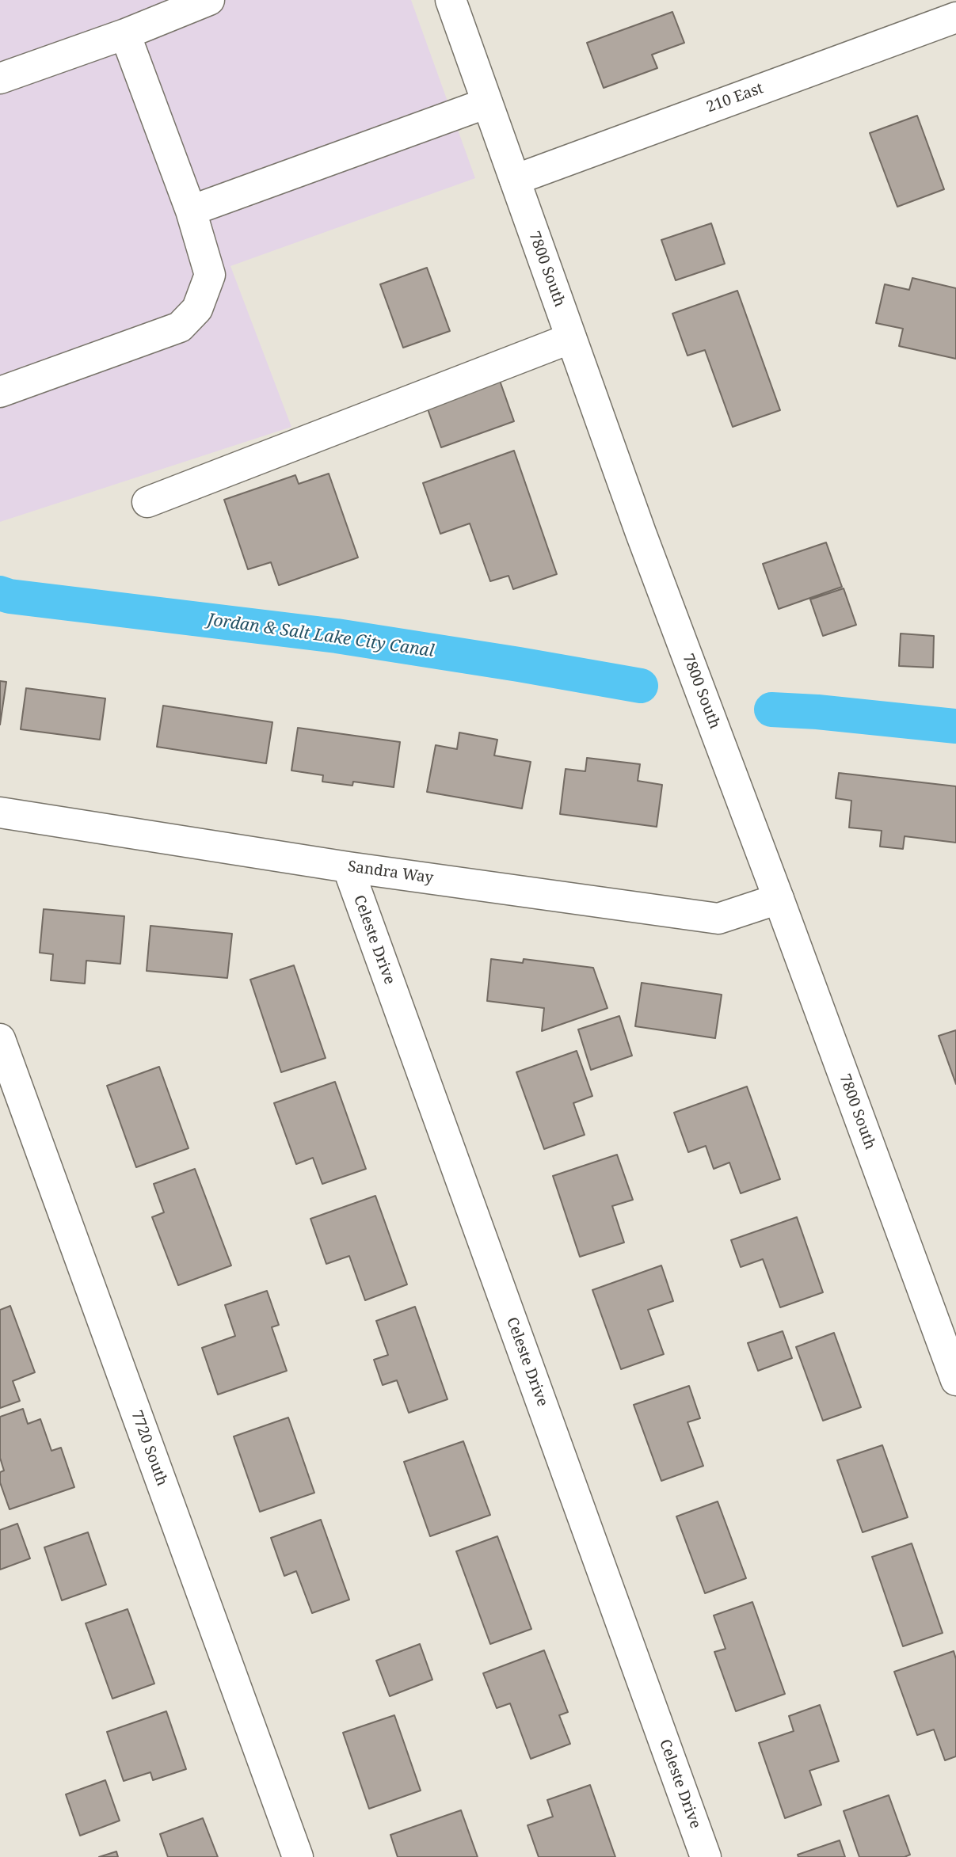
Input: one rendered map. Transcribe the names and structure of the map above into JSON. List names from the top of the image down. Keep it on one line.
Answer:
{"streets":{"street":["210 East","7800 South","Sandra Way","Celeste Drive","7720 South"]},"crossings":[["210 East","7800 South"],["7800 South","Sandra Way"],["Sandra Way","Celeste Drive"]],"water":["Jordan & Salt Lake City Canal"]}
